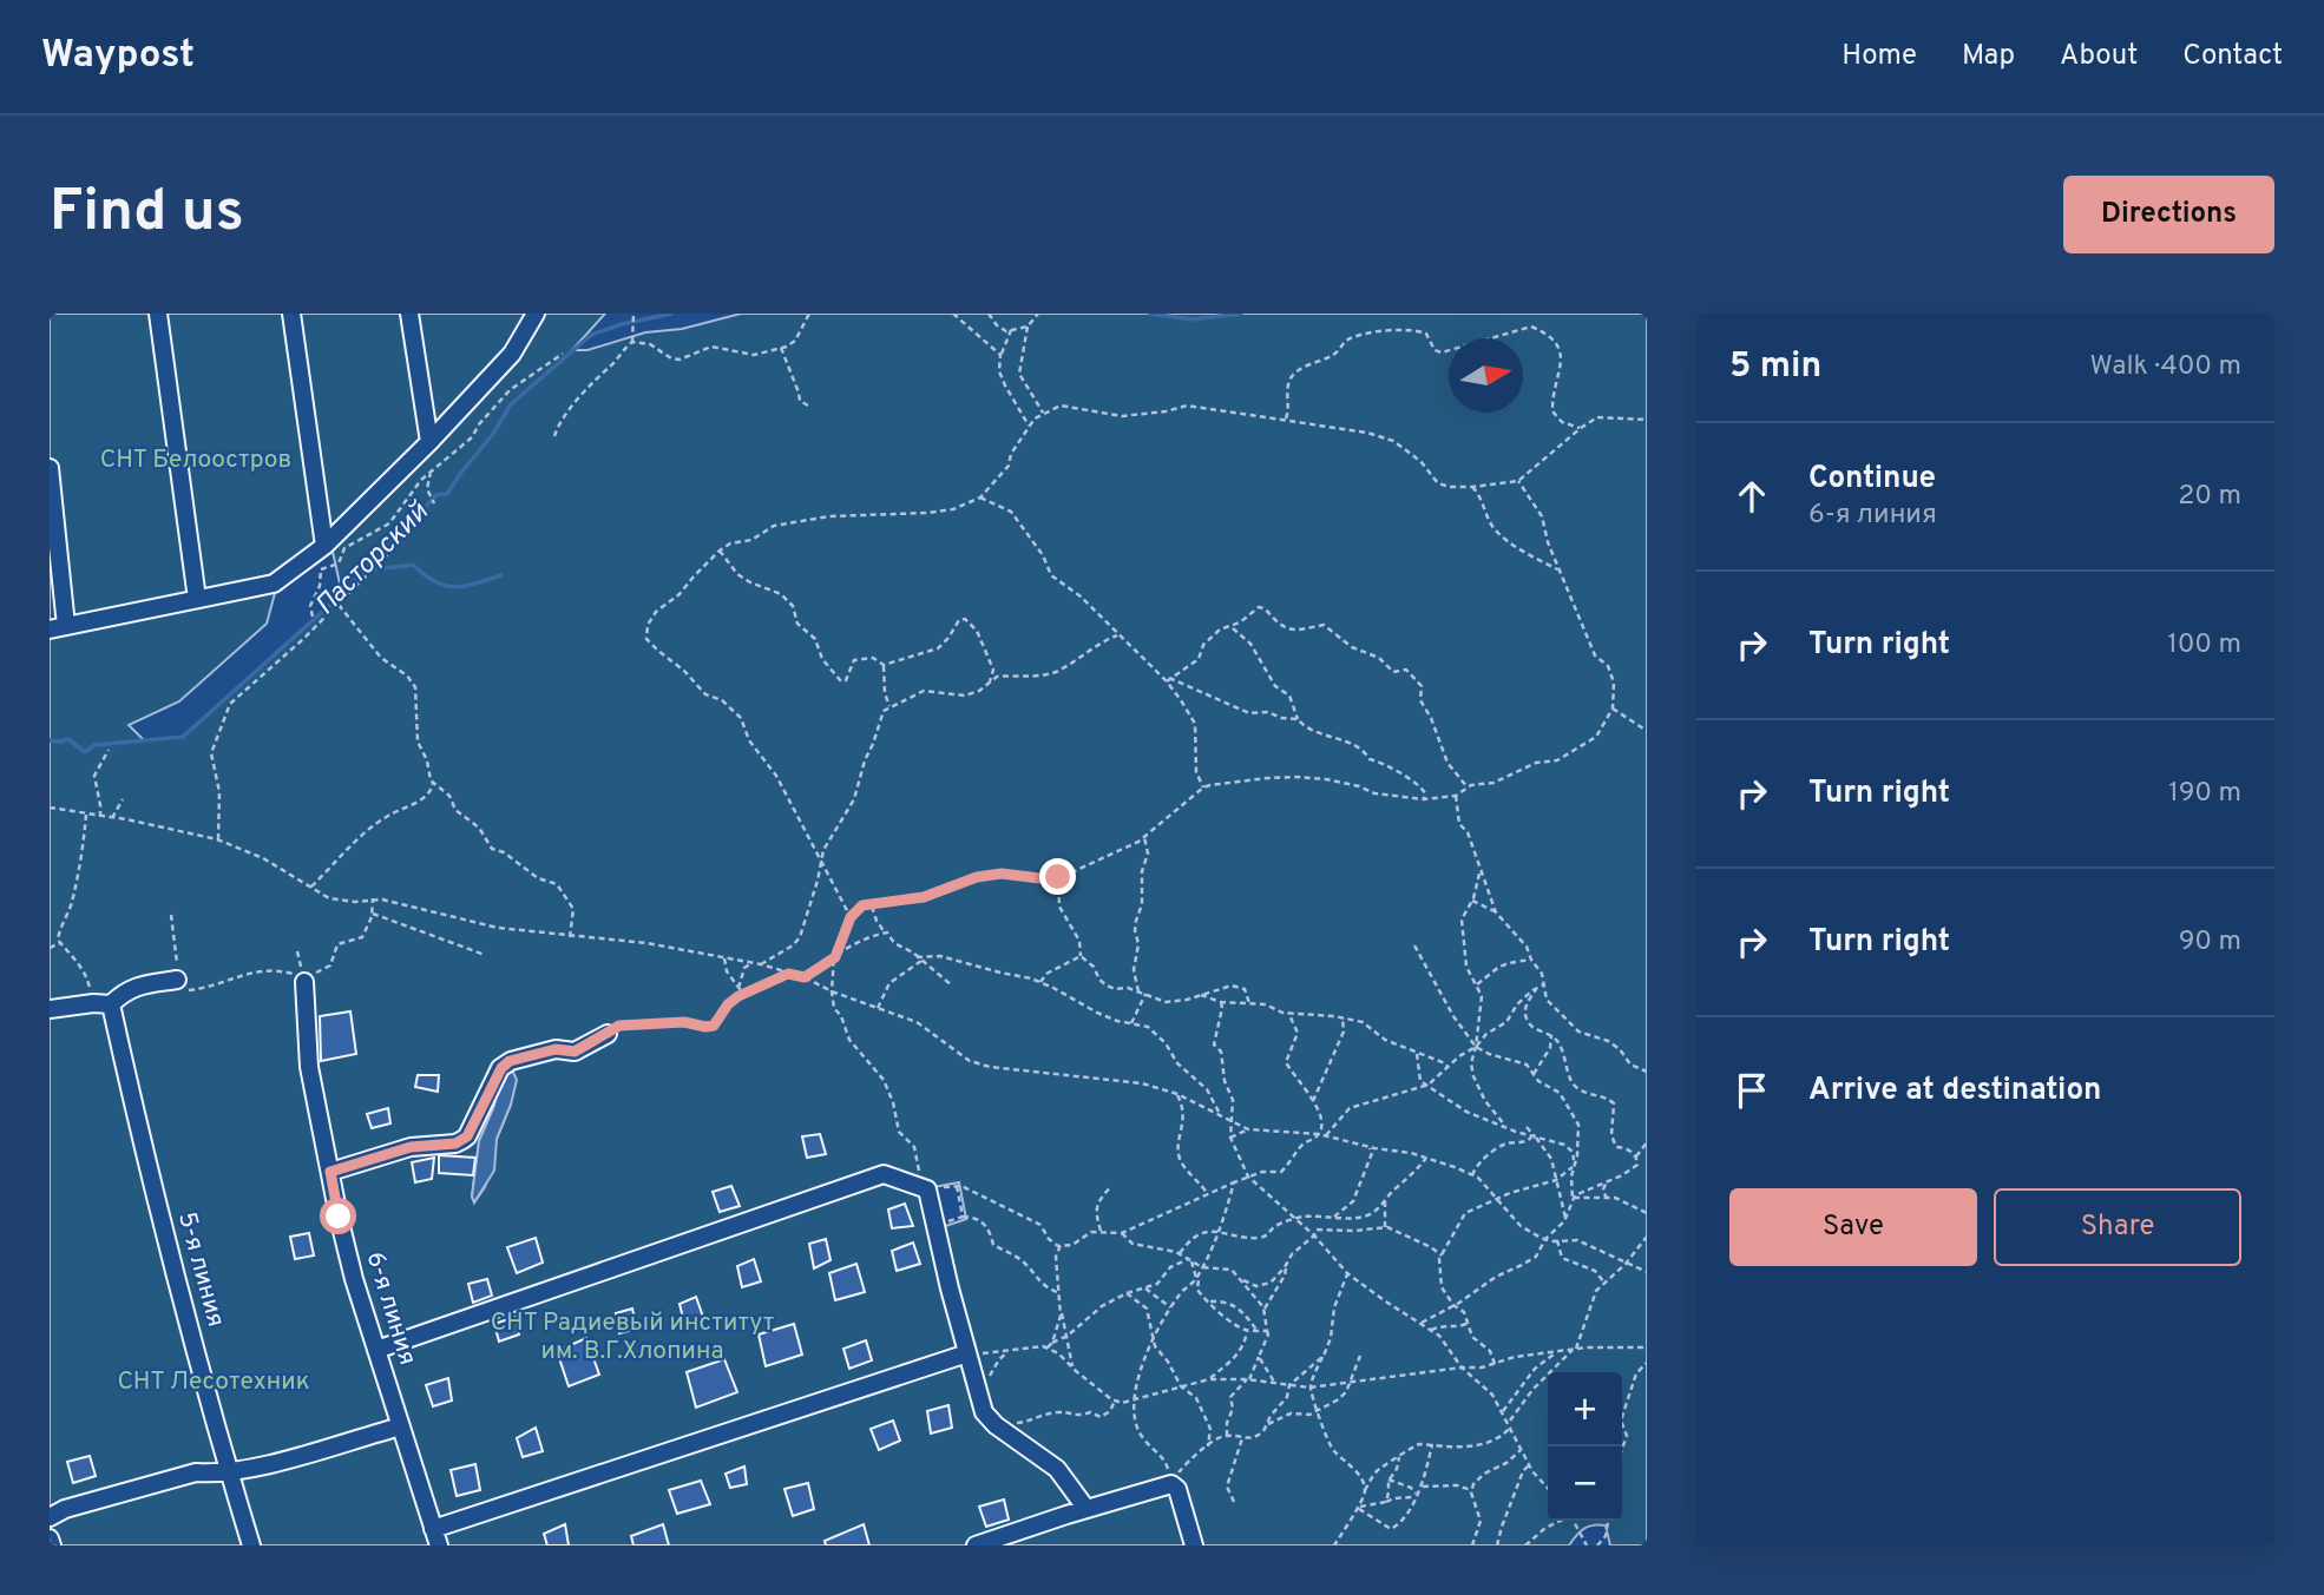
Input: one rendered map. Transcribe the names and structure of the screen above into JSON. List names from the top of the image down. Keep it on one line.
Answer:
{"streets":{"street":["5-я линия","6-я линия"]},"water":["Пасторский"],"parks":["СНТ Белоостров","СНТ Радиевый институт им. В.Г.Хлопина","СНТ Лесотехник"],"north":"right","page":{"header":"Waypost","nav":["Home","Map","About","Contact"],"buttons":["Directions",["Save","Share"]],"title":"Find us","heading":["5 min","Walk · 400 m"],"list":[["Continue","6-я линия","20 m"],["Turn right","100 m"],["Turn right","190 m"],["Turn right","90 m"],"Arrive at destination"],"map_buttons":["+","−"]}}
